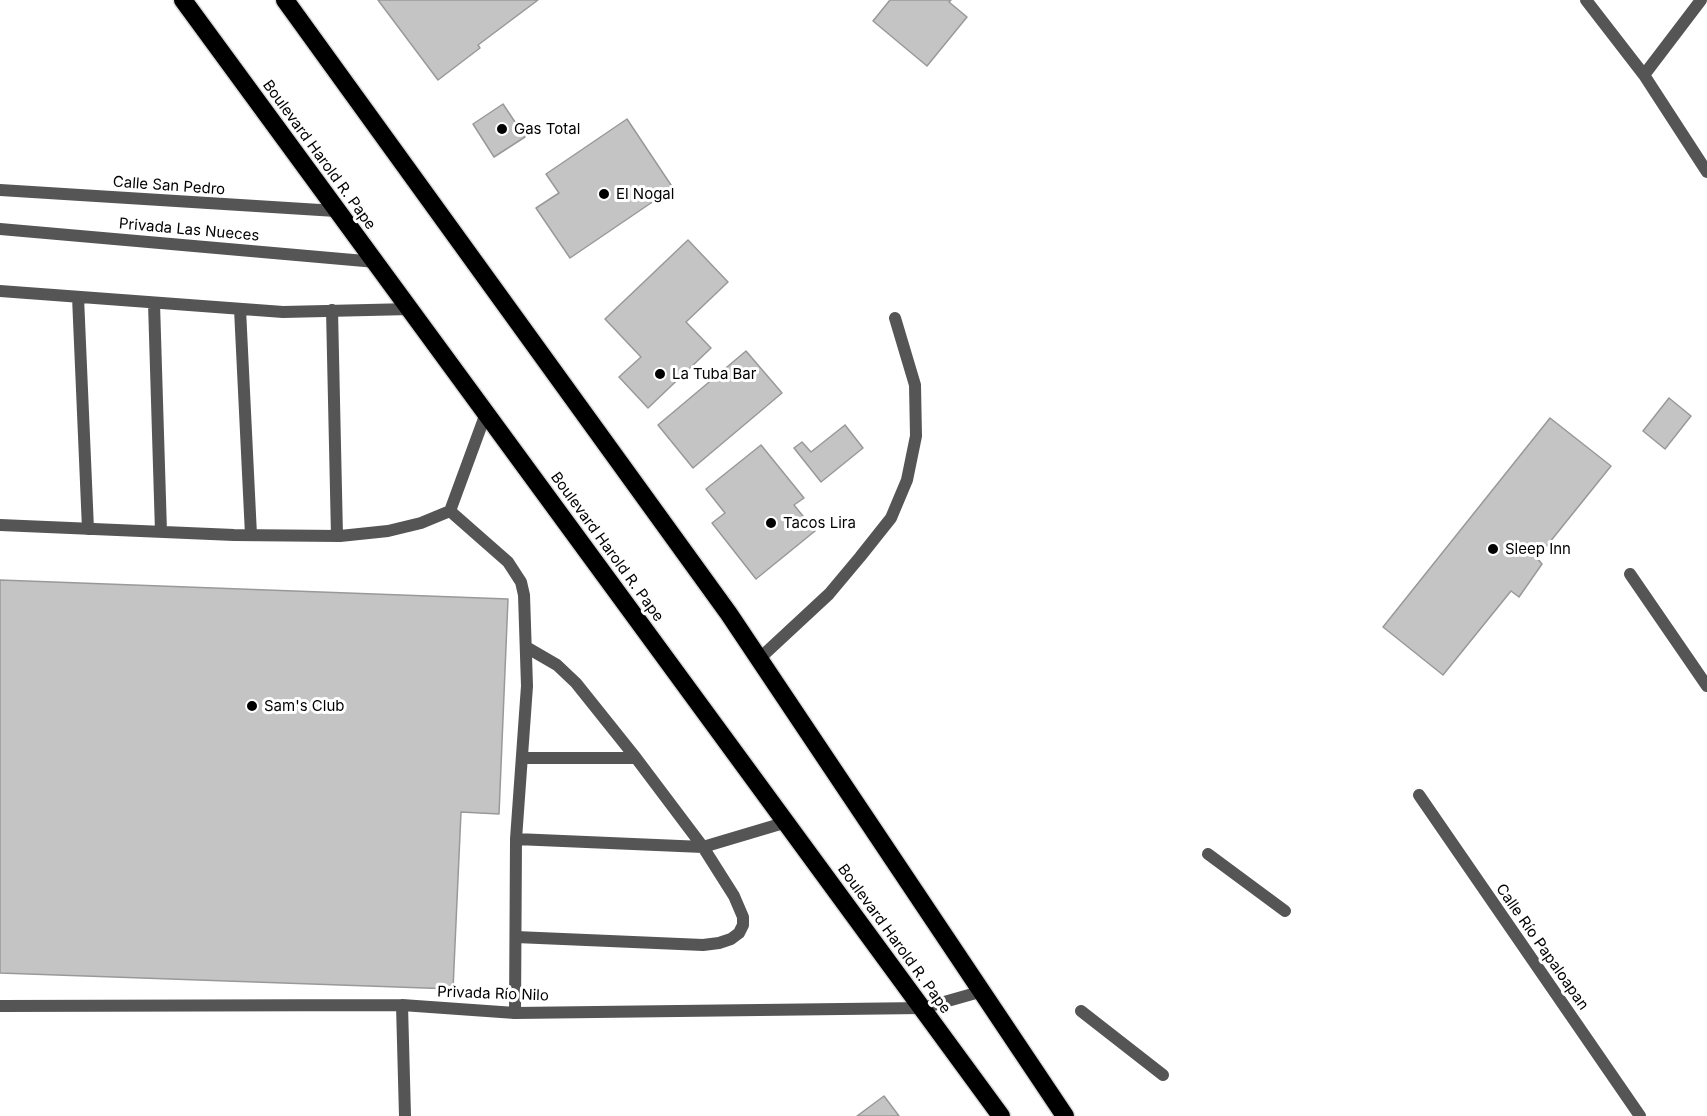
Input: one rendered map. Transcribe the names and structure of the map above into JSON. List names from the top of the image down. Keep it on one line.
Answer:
{"streets":{"highway":["Boulevard Harold R. Pape"],"street":["Calle San Pedro","Privada Las Nueces","Calle Río Papaloapan","Privada Río Nilo"]},"crossings":[["Boulevard Harold R. Pape","Calle San Pedro"],["Boulevard Harold R. Pape","Privada Las Nueces"],["Boulevard Harold R. Pape","Privada Río Nilo"]],"places":["Gas Total","El Nogal","La Tuba Bar","Tacos Lira","Sleep Inn","Sam's Club"]}
